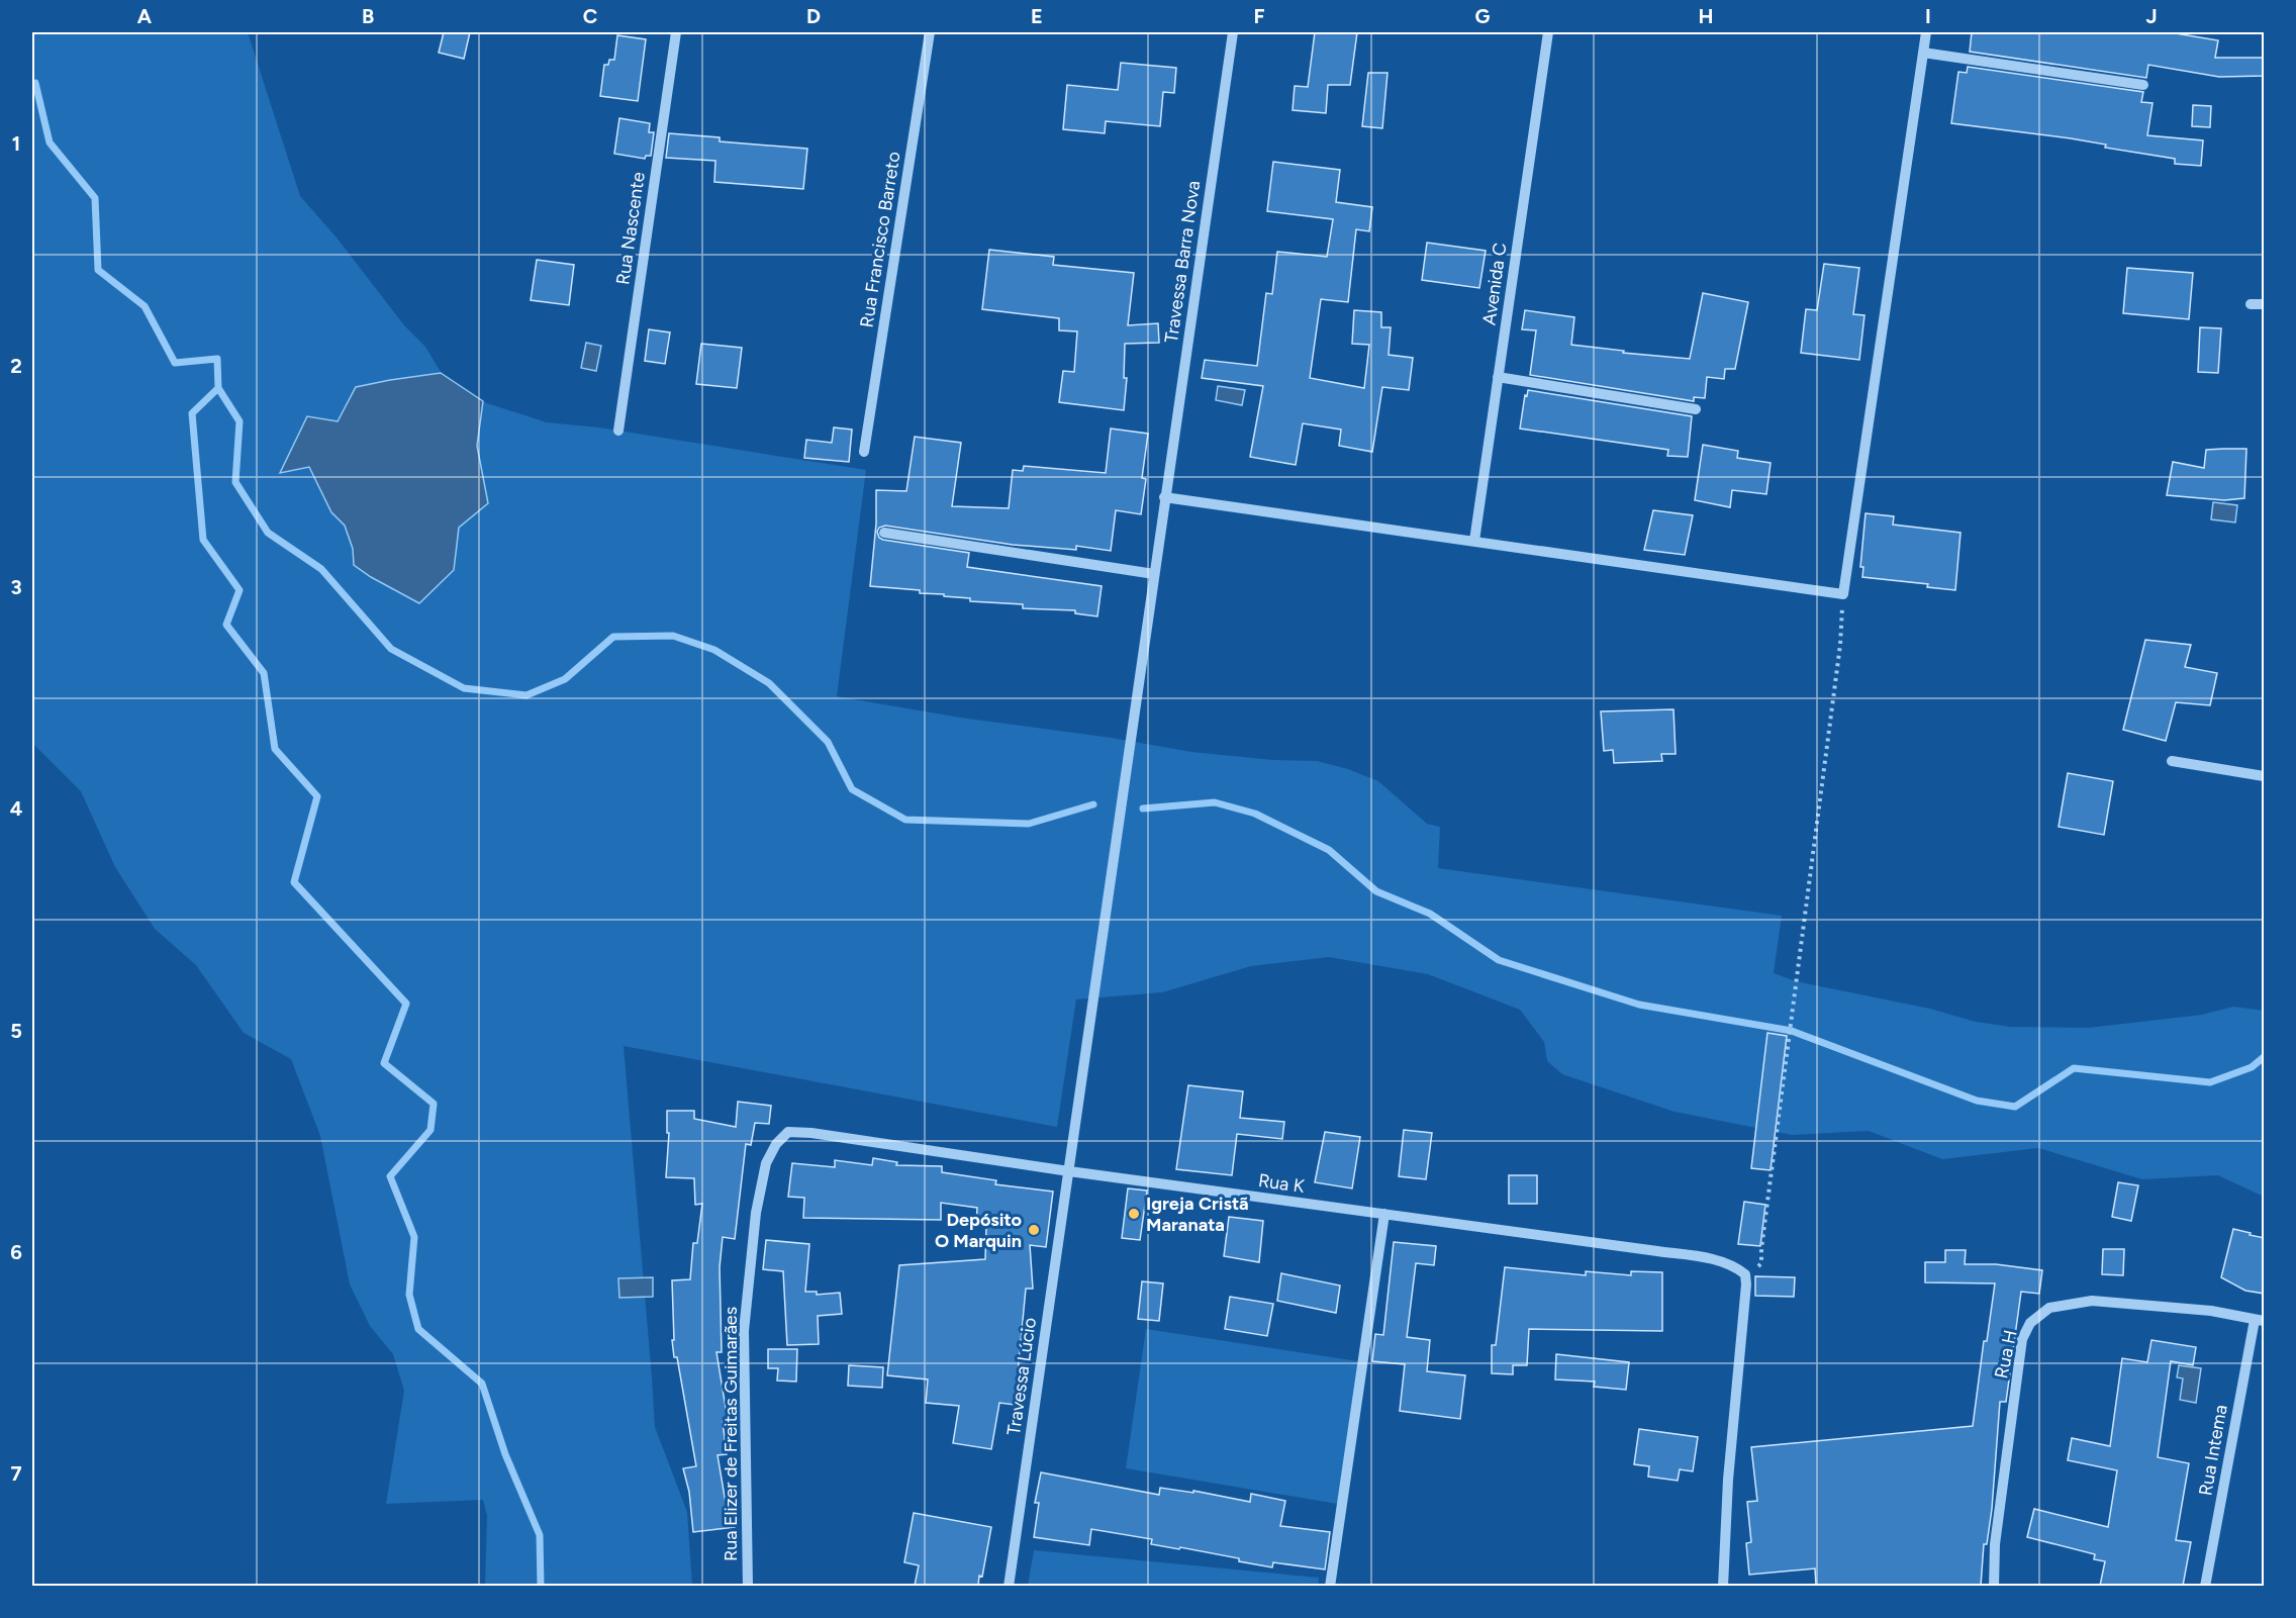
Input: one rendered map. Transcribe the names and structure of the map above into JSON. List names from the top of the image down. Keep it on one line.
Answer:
{"streets":{"street":["Rua Nascente","Rua Francisco Barreto","Travessa Barra Nova","Avenida C","Rua K","Rua H","Travessa Lúcio","Rua Elizer de Freitas Guimarães","Rua Intema"]},"crossings":[["Travessa Barra Nova","Travessa Lúcio"],["Rua K","Travessa Lúcio"],["Rua K","Rua Elizer de Freitas Guimarães"],["Rua H","Rua Intema"]],"places":["Igreja Cristã Maranata","Depósito O Marquin"],"grid":{"columns":["A","B","C","D","E","F","G","H","I","J"],"rows":["1","2","3","4","5","6","7"]}}
